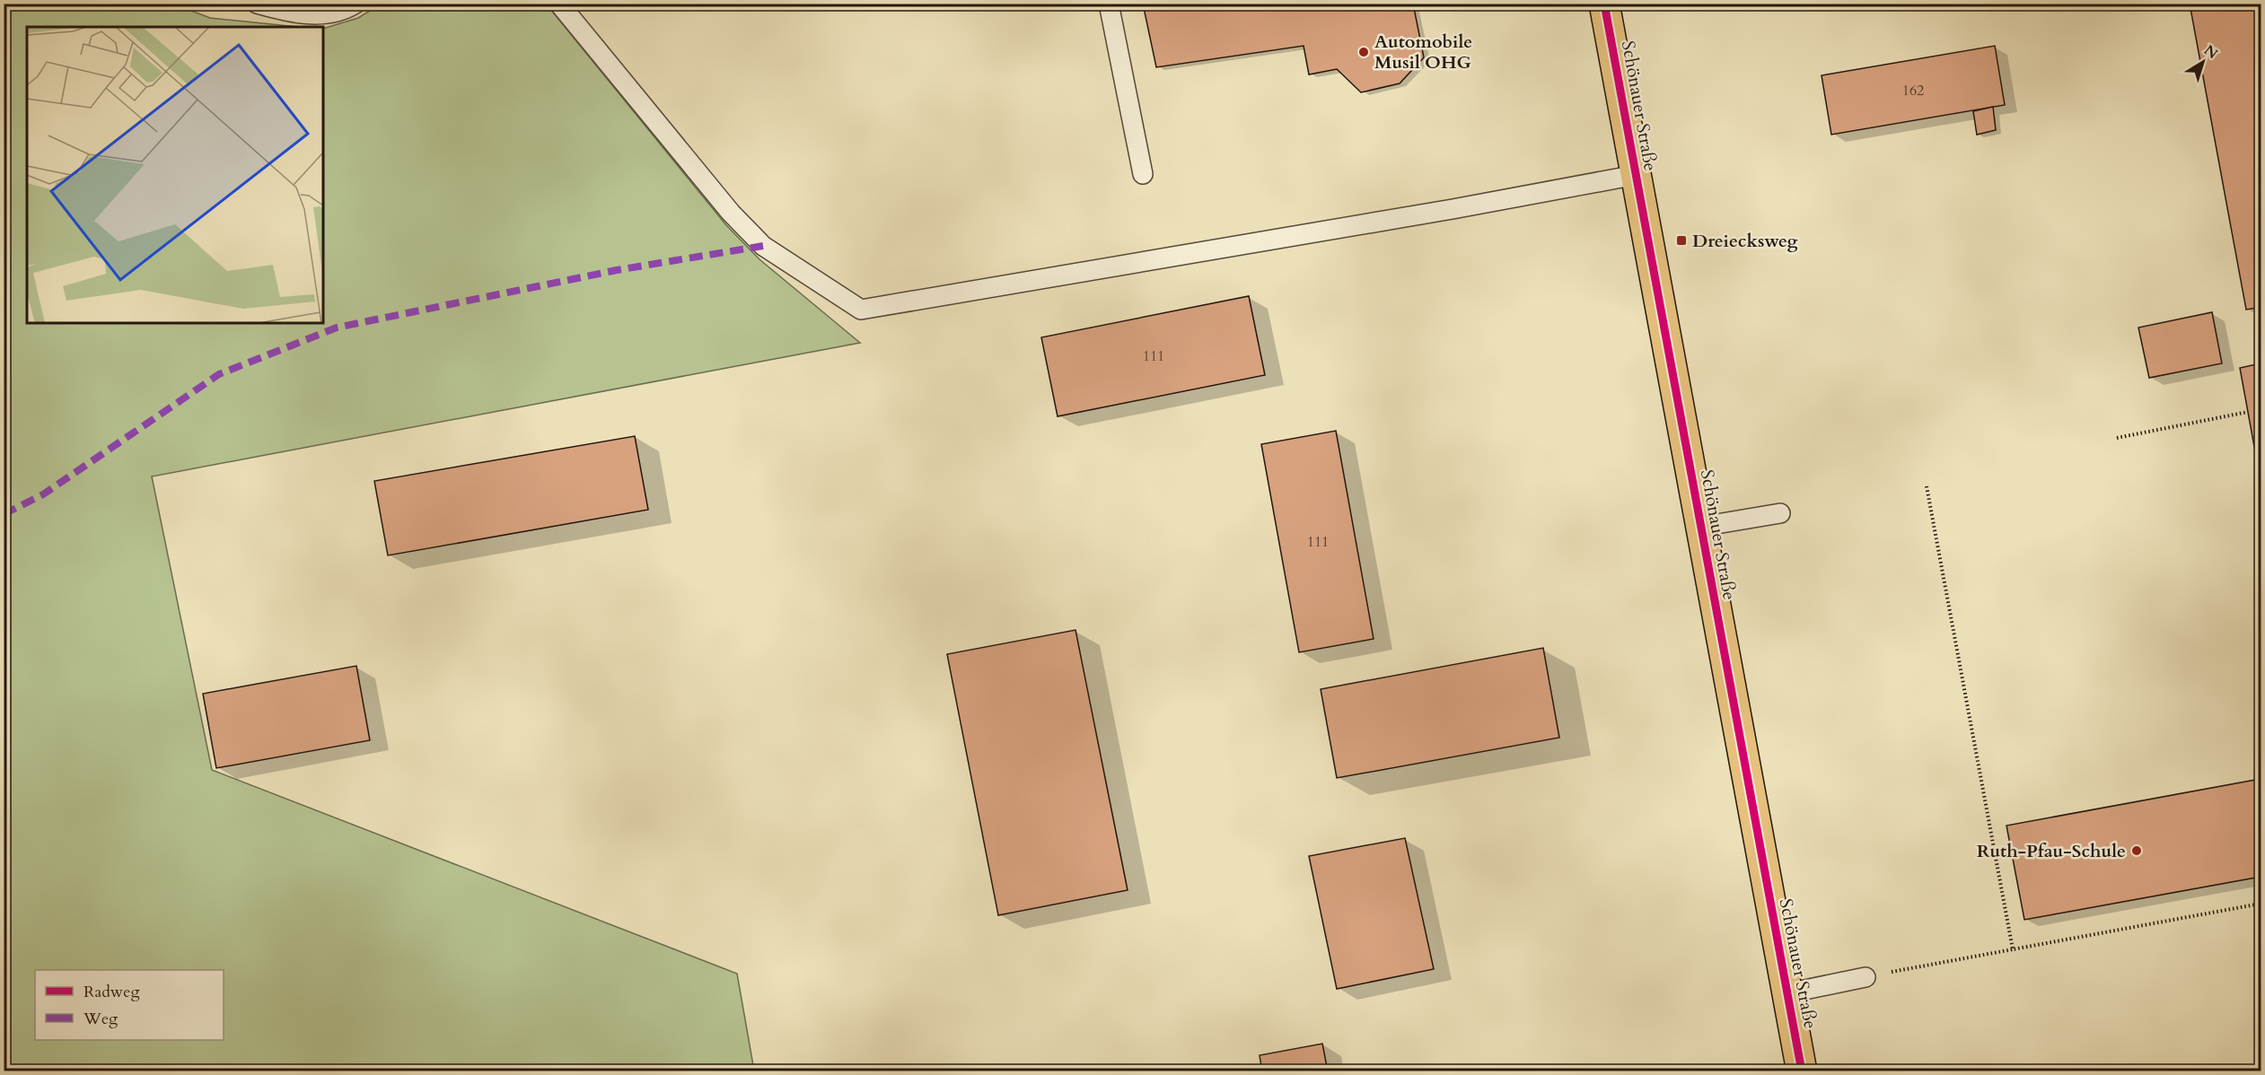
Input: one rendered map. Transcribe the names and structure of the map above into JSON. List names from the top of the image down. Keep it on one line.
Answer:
{"streets":{"main road":["Schönauer Straße"]},"places":{"other":["Automobile Musil OHG","Ruth-Pfau-Schule"],"transit":["Dreiecksweg"]},"house_numbers":["162","111","111"],"legend":["Radweg","Weg"],"north":"top right"}
